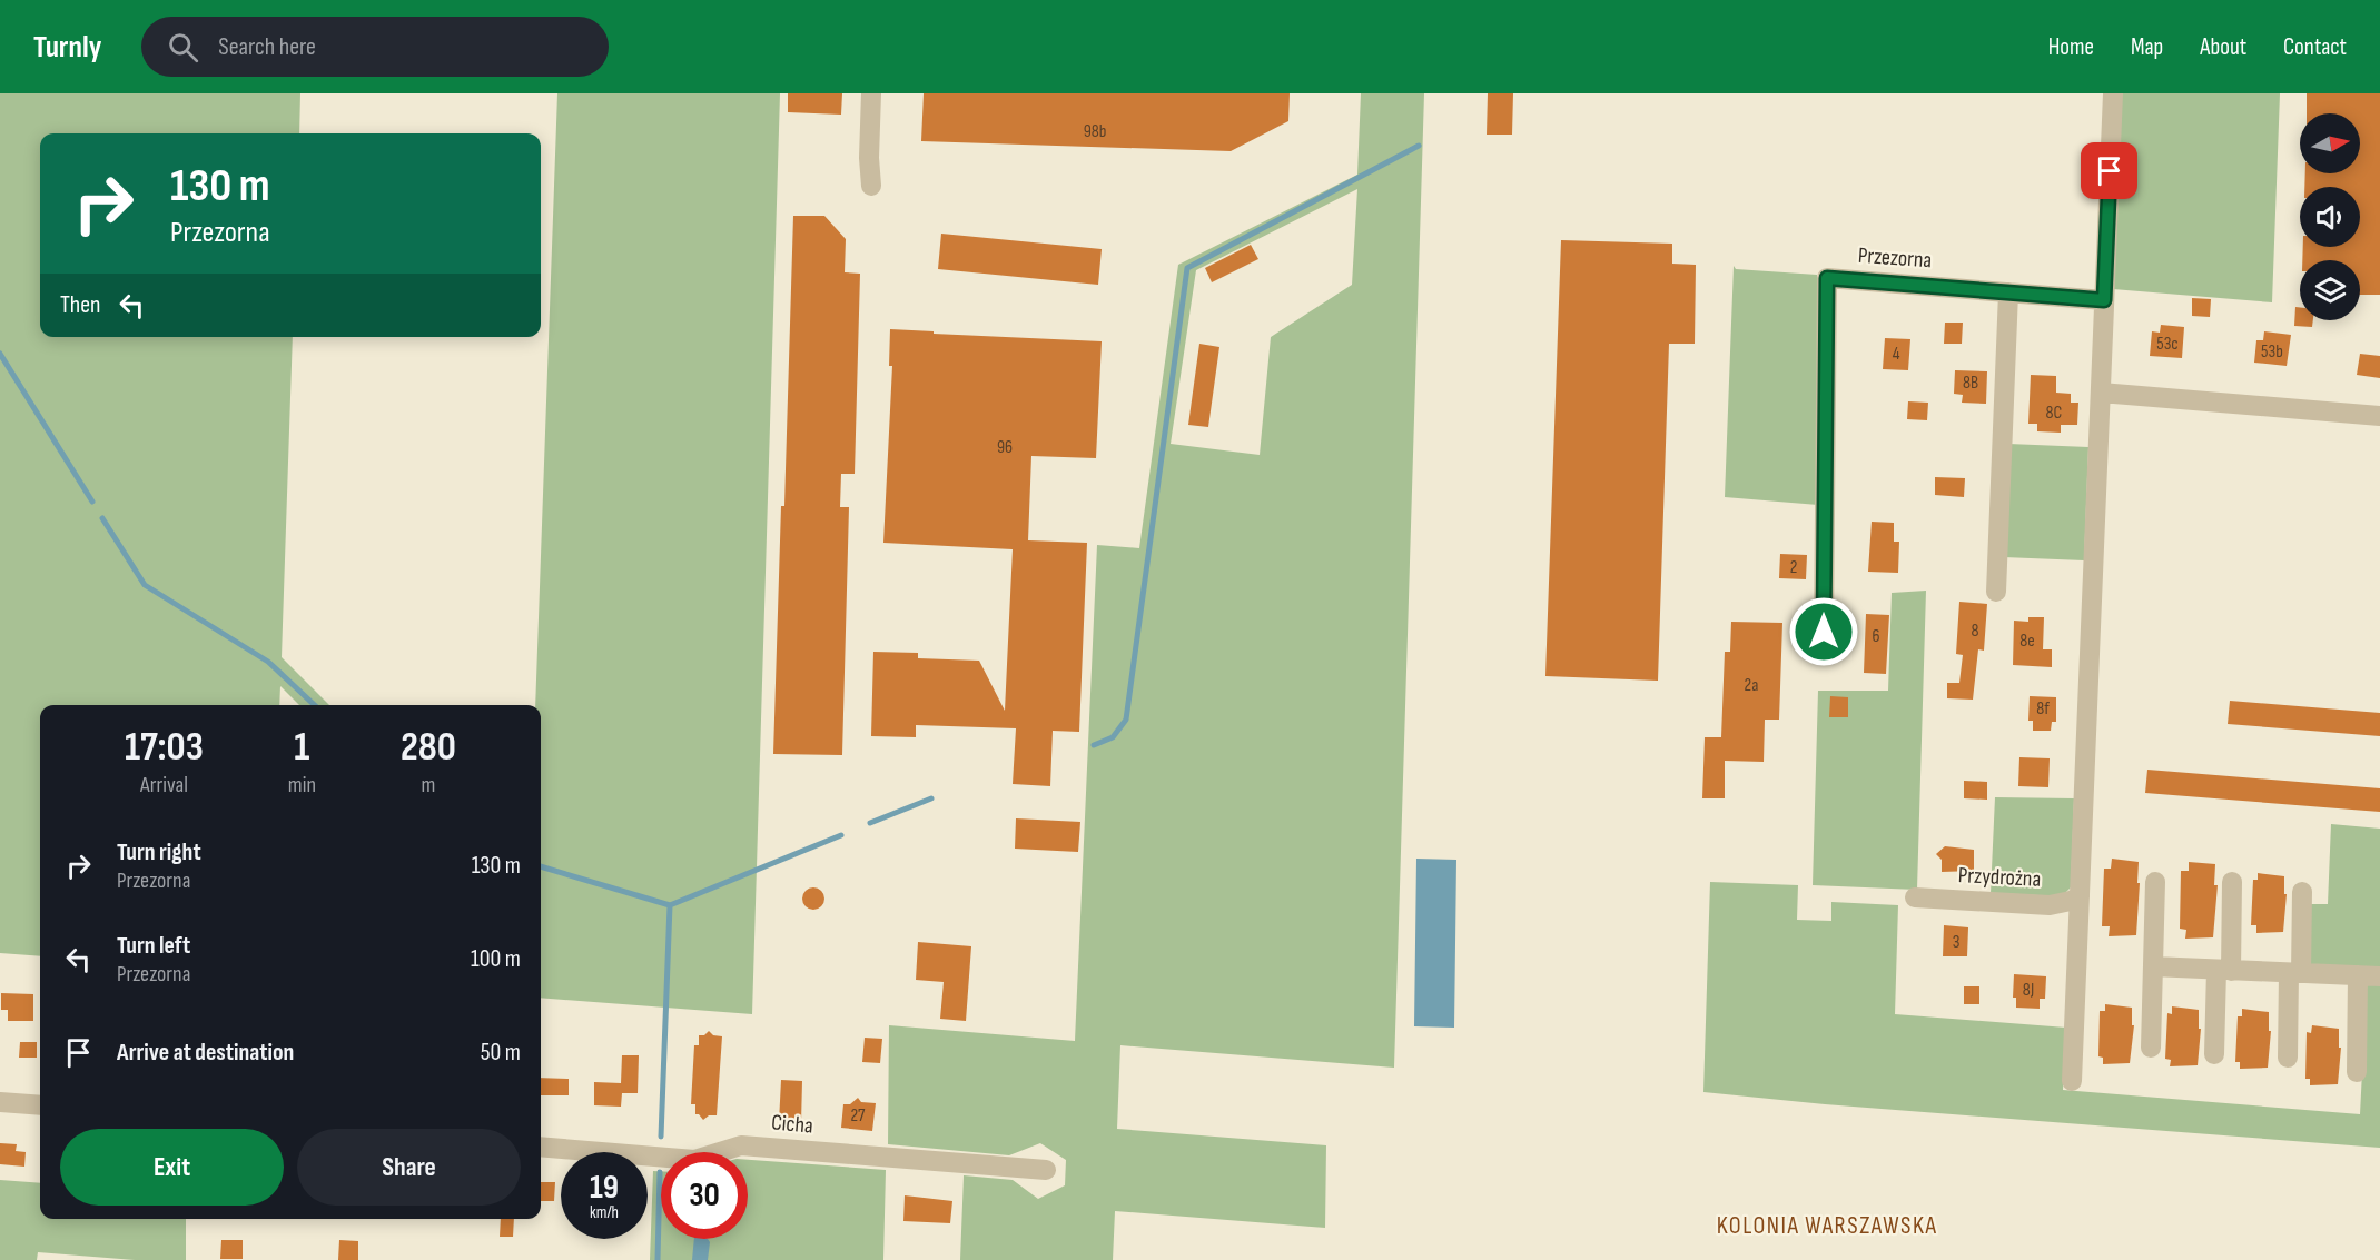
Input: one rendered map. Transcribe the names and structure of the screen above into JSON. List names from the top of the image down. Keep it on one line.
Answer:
{"streets":{"street":["Przezorna","Przydrożna","Cicha"]},"districts":["KOLONIA WARSZAWSKA"],"house_numbers":["98b","53c","53b","4","8B","8C","96","2","8","6","8e","2a","8f","3","8J","27"],"north":"right","page":{"header":"Turnly","search":"Search here","nav":["Home","Map","About","Contact"],"turn":["130 m","Przezorna"],"then":"Then","eta":["17:03","Arrival","1","min","280","m"],"list":[{"name":"Turn right","note":"Przezorna","value":"130 m"},{"name":"Turn left","note":"Przezorna","value":"100 m"},{"name":"Arrive at destination","value":"50 m"}],"buttons":["Exit","Share"],"speed":"19 km/h","limit":"30"}}
